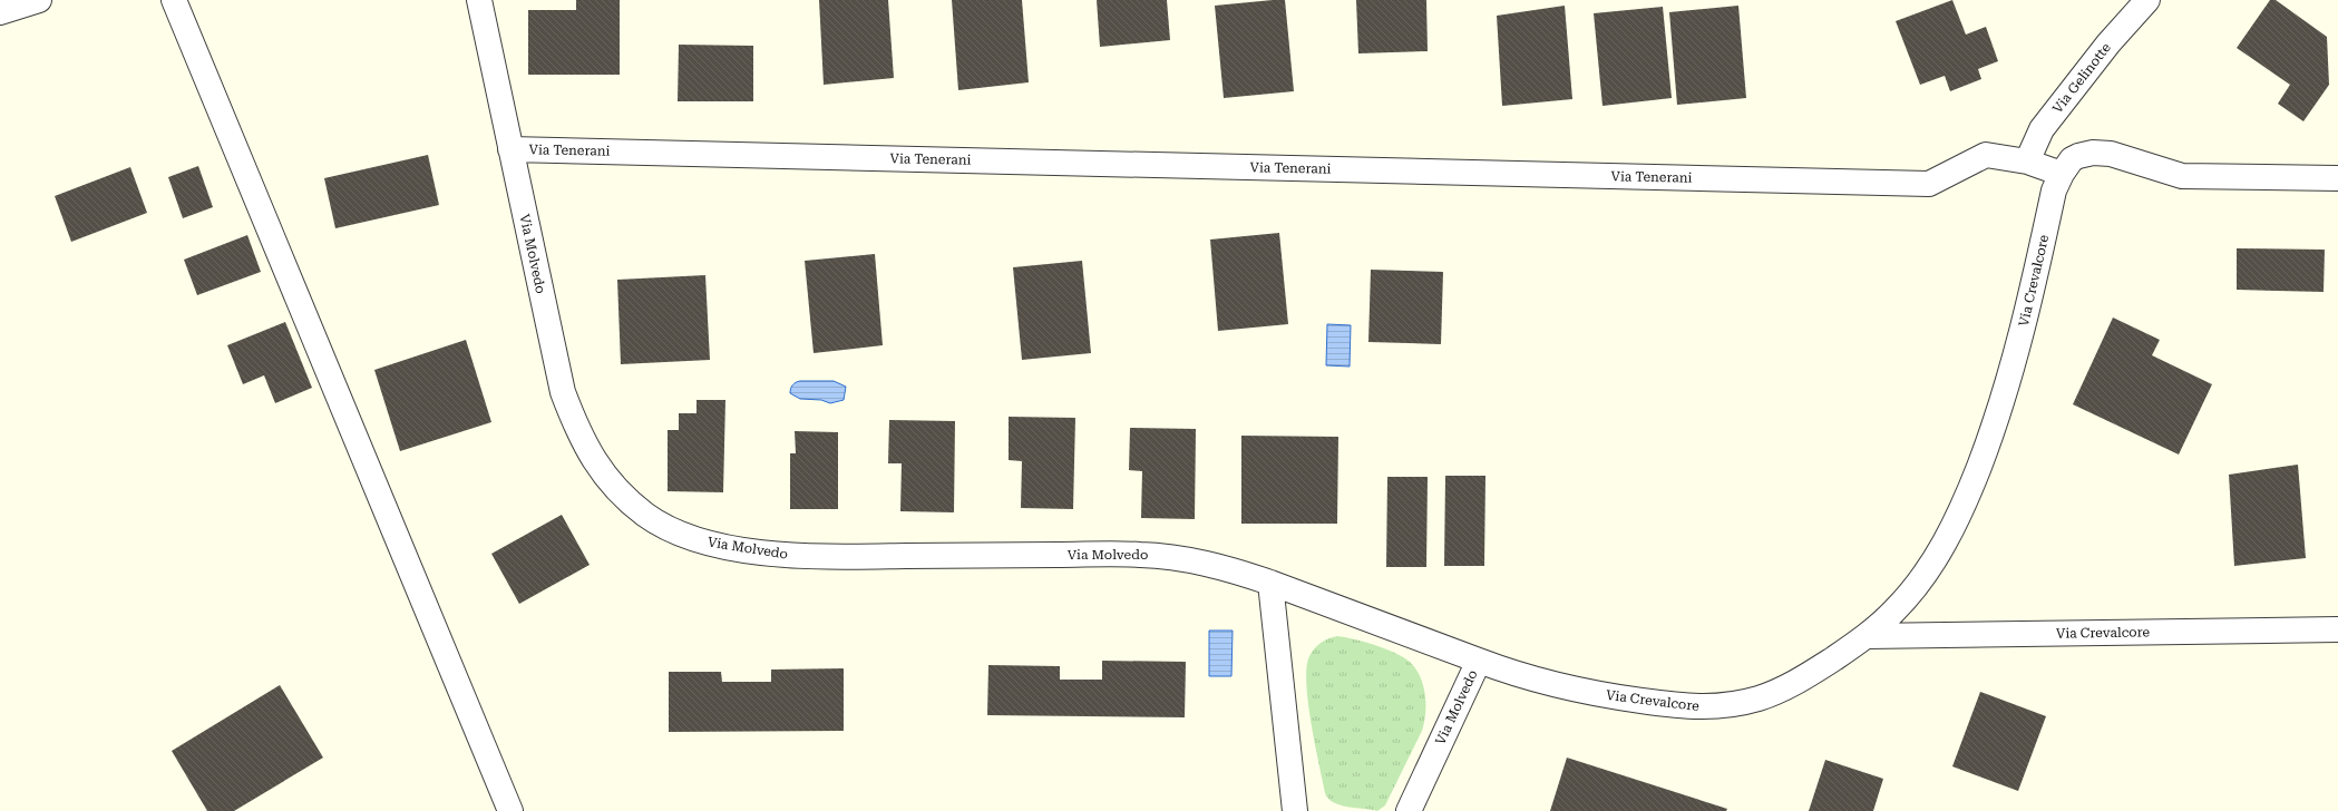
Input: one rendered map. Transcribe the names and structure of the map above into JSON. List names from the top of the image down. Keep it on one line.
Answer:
{"streets":{"street":["Via Gelinotte","Via Tenerani","Via Molvedo","Via Crevalcore"]},"crossings":[["Via Gelinotte","Via Tenerani"],["Via Tenerani","Via Molvedo"],["Via Tenerani","Via Crevalcore"],["Via Molvedo","Via Crevalcore"]]}
